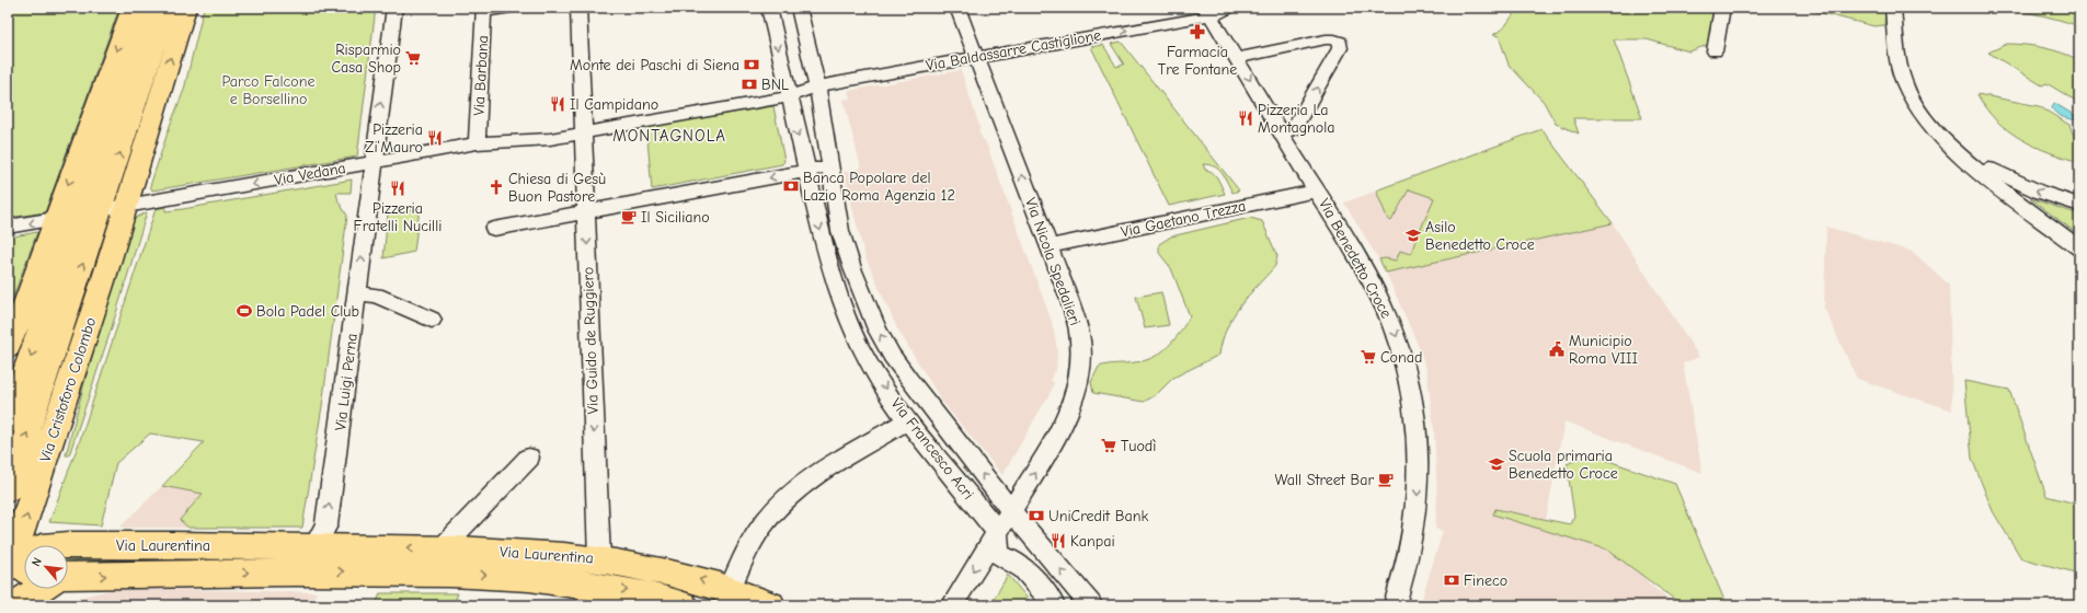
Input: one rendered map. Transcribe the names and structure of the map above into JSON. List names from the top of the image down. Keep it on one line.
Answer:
{"streets":{"main road":["Via Cristoforo Colombo","Via Laurentina"],"street":["Via Baldassarre Castiglione","Via Barbana","Via Vedana","Via Gaetano Trezza","Via Benedetto Croce","Via Nicola Spedalieri","Via Guido de Ruggiero","Via Luigi Perna","Via Francesco Acri"]},"crossings":[["Via Baldassarre Castiglione","Via Vedana"],["Via Baldassarre Castiglione","Via Benedetto Croce"],["Via Baldassarre Castiglione","Via Nicola Spedalieri"],["Via Baldassarre Castiglione","Via Francesco Acri"],["Via Barbana","Via Vedana"],["Via Vedana","Via Guido de Ruggiero"],["Via Vedana","Via Luigi Perna"],["Via Vedana","Via Cristoforo Colombo"],["Via Vedana","Via Francesco Acri"],["Via Gaetano Trezza","Via Benedetto Croce"],["Via Gaetano Trezza","Via Nicola Spedalieri"],["Via Nicola Spedalieri","Via Francesco Acri"],["Via Guido de Ruggiero","Via Laurentina"],["Via Luigi Perna","Via Laurentina"],["Via Cristoforo Colombo","Via Laurentina"]],"one_way":["Via Baldassarre Castiglione","Via Vedana","Via Benedetto Croce","Via Guido de Ruggiero","Via Luigi Perna"],"districts":["MONTAGNOLA"],"parks":["Parco Falcone e Borsellino"],"places":{"pharmacy":["Farmacia Tre Fontane"],"supermarket":["Risparmio Casa Shop","Conad","Tuodì"],"bank":["Monte dei Paschi di Siena","BNL","Banca Popolare del Lazio Roma Agenzia 12","UniCredit Bank","Fineco"],"restaurant":["Il Campidano","Pizzeria La Montagnola","Pizzeria Zi’Mauro","Pizzeria Fratelli Nucilli","Kanpai"],"church":["Chiesa di Gesù Buon Pastore"],"cafe":["Il Siciliano","Wall Street Bar"],"school or university":["Asilo Benedetto Croce","Scuola primaria Benedetto Croce"],"sports":["Bola Padel Club"],"public building":["Municipio Roma VIII"]},"north":"top left"}
